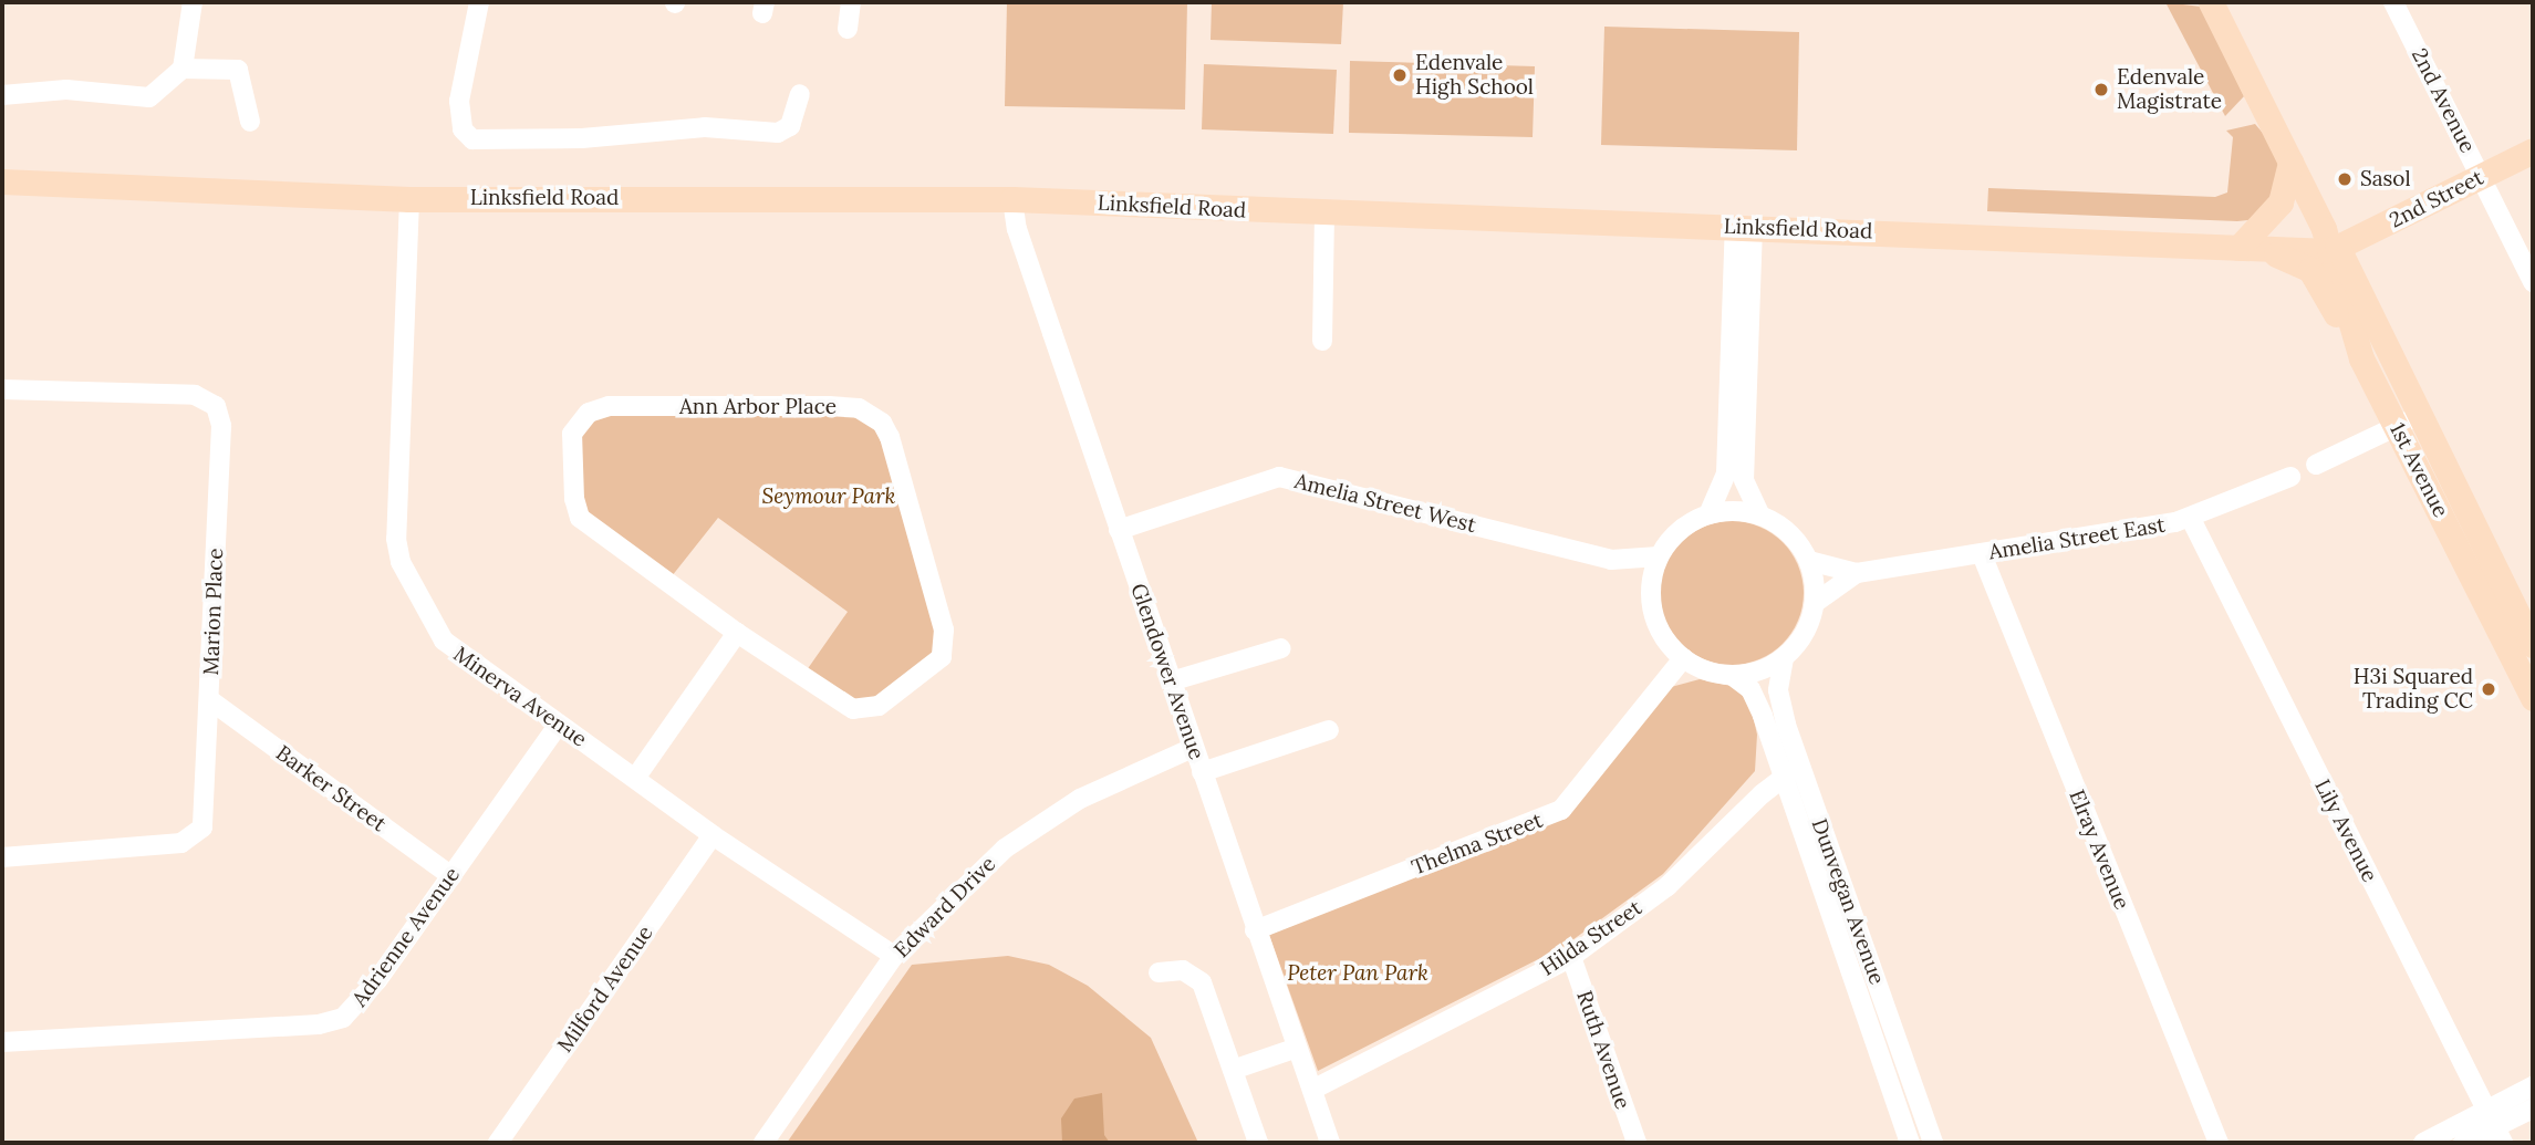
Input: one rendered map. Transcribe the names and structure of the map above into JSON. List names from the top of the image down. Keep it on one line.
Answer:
{"streets":{"main road":["Linksfield Road","2nd Street","1st Avenue"],"street":["2nd Avenue","Ann Arbor Place","Amelia Street West","Amelia Street East","Marion Place","Glendower Avenue","Minerva Avenue","Barker Street","Lily Avenue","Thelma Street","Elray Avenue","Dunvegan Avenue","Edward Drive","Adrienne Avenue","Hilda Street","Milford Avenue","Ruth Avenue"]},"crossings":[["2nd Avenue","2nd Street"],["Linksfield Road","2nd Street"],["Linksfield Road","1st Avenue"],["Linksfield Road","Glendower Avenue"],["Linksfield Road","Minerva Avenue"],["2nd Street","1st Avenue"],["Amelia Street West","Amelia Street East"],["Amelia Street West","Glendower Avenue"],["Amelia Street West","Thelma Street"],["Amelia Street West","Dunvegan Avenue"],["Amelia Street East","Lily Avenue"],["Amelia Street East","Thelma Street"],["Amelia Street East","Elray Avenue"],["Amelia Street East","Dunvegan Avenue"],["Marion Place","Barker Street"],["Glendower Avenue","Thelma Street"],["Glendower Avenue","Edward Drive"],["Glendower Avenue","Hilda Street"],["Minerva Avenue","Edward Drive"],["Minerva Avenue","Adrienne Avenue"],["Minerva Avenue","Milford Avenue"],["Barker Street","Adrienne Avenue"],["Thelma Street","Dunvegan Avenue"],["Dunvegan Avenue","Hilda Street"],["Hilda Street","Ruth Avenue"]],"parks":["Seymour Park","Peter Pan Park"],"places":["Edenvale High School","Edenvale Magistrate","Sasol","H3i Squared Trading CC"]}
